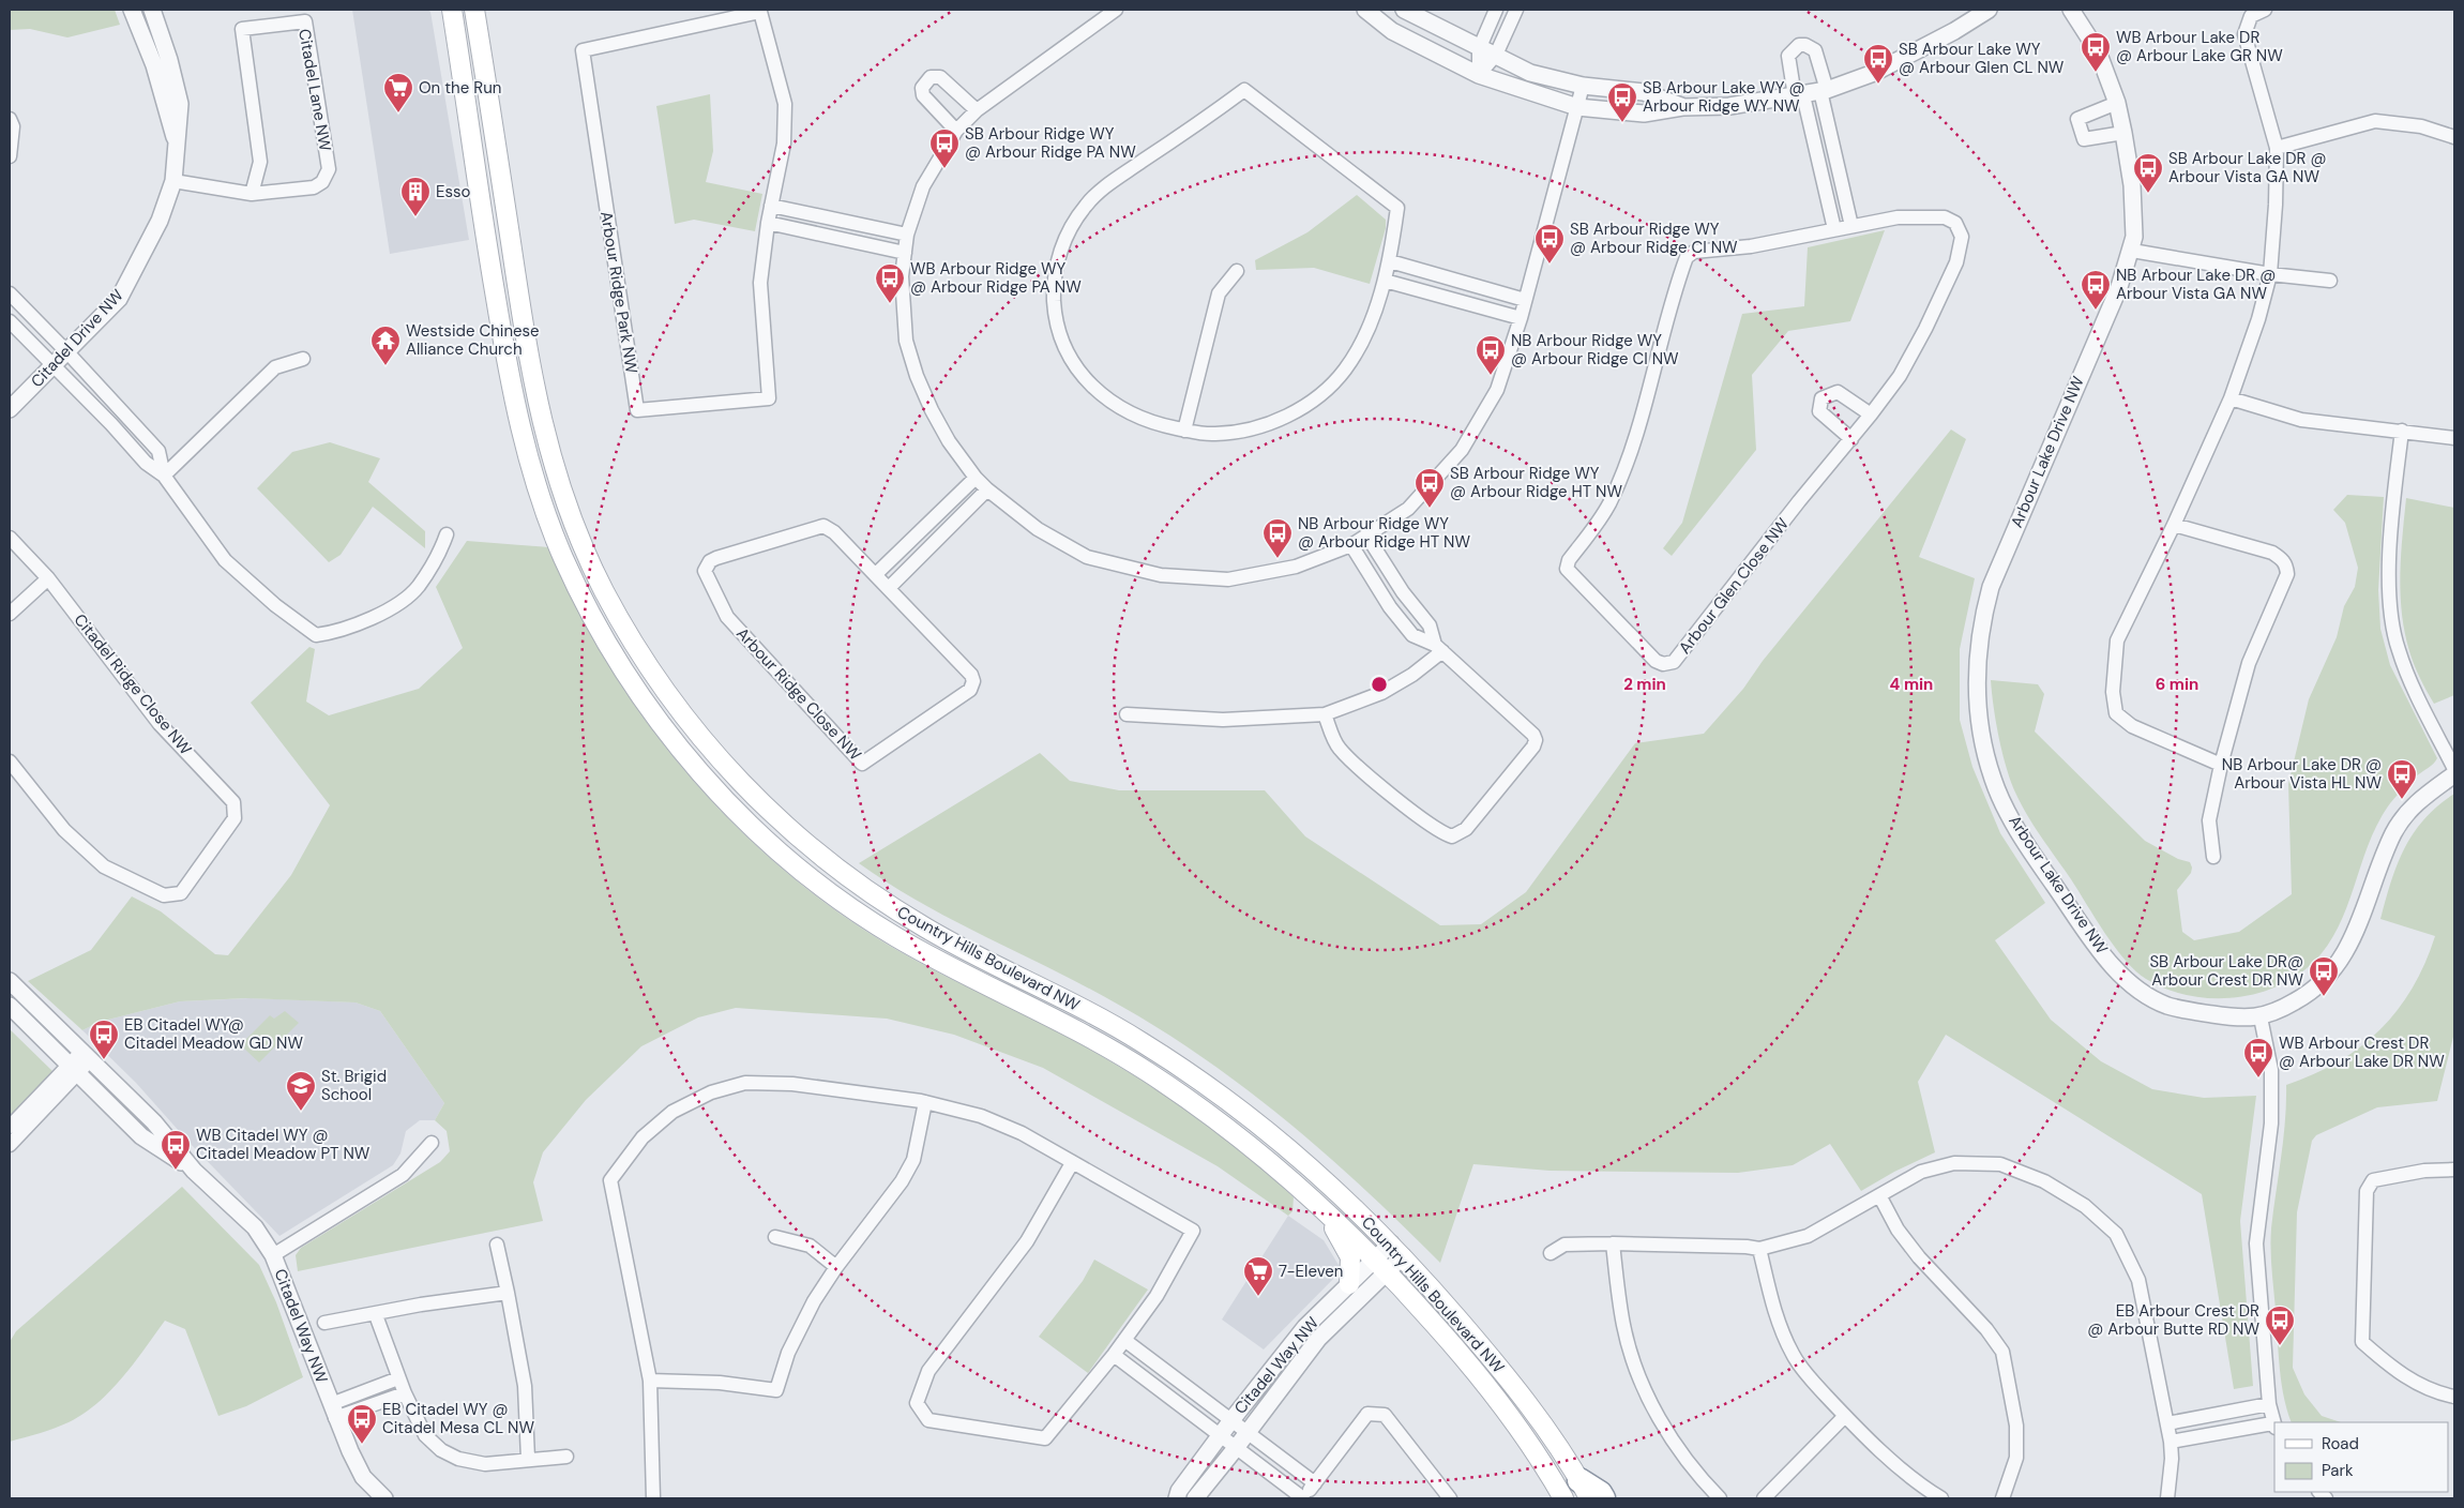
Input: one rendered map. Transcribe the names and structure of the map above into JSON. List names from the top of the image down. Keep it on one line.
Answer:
{"streets":{"main road":["Country Hills Boulevard NW"],"street":["Citadel Lane NW","Arbour Ridge Park NW","Citadel Drive NW","Arbour Lake Drive NW","Arbour Glen Close NW","Citadel Ridge Close NW","Arbour Ridge Close NW","Citadel Way NW"]},"crossings":[["Citadel Lane NW","Citadel Drive NW"],["Country Hills Boulevard NW","Citadel Way NW"]],"places":{"bus stop":["WB Arbour Lake DR @ Arbour Lake GR NW","SB Arbour Lake WY @ Arbour Glen CL NW","SB Arbour Lake WY @ Arbour Ridge WY NW","SB Arbour Ridge WY @ Arbour Ridge PA NW","SB Arbour Lake DR @ Arbour Vista GA NW","SB Arbour Ridge WY @ Arbour Ridge CI NW","WB Arbour Ridge WY @ Arbour Ridge PA NW","NB Arbour Lake DR @ Arbour Vista GA NW","NB Arbour Ridge WY @ Arbour Ridge CI NW","SB Arbour Ridge WY @ Arbour Ridge HT NW","NB Arbour Ridge WY @ Arbour Ridge HT NW","NB Arbour Lake DR @ Arbour Vista HL NW","SB Arbour Lake DR@ Arbour Crest DR NW","EB Citadel WY@ Citadel Meadow GD NW","WB Arbour Crest DR @ Arbour Lake DR NW","WB Citadel WY @ Citadel Meadow PT NW","EB Arbour Crest DR @ Arbour Butte RD NW","EB Citadel WY @ Citadel Mesa CL NW"],"supermarket":["On the Run","7-Eleven"],"building":["Esso"],"temple":["Westside Chinese Alliance Church"],"school or university":["St. Brigid School"]},"legend":["Road","Park"],"rings":["2 min","4 min","6 min"]}
